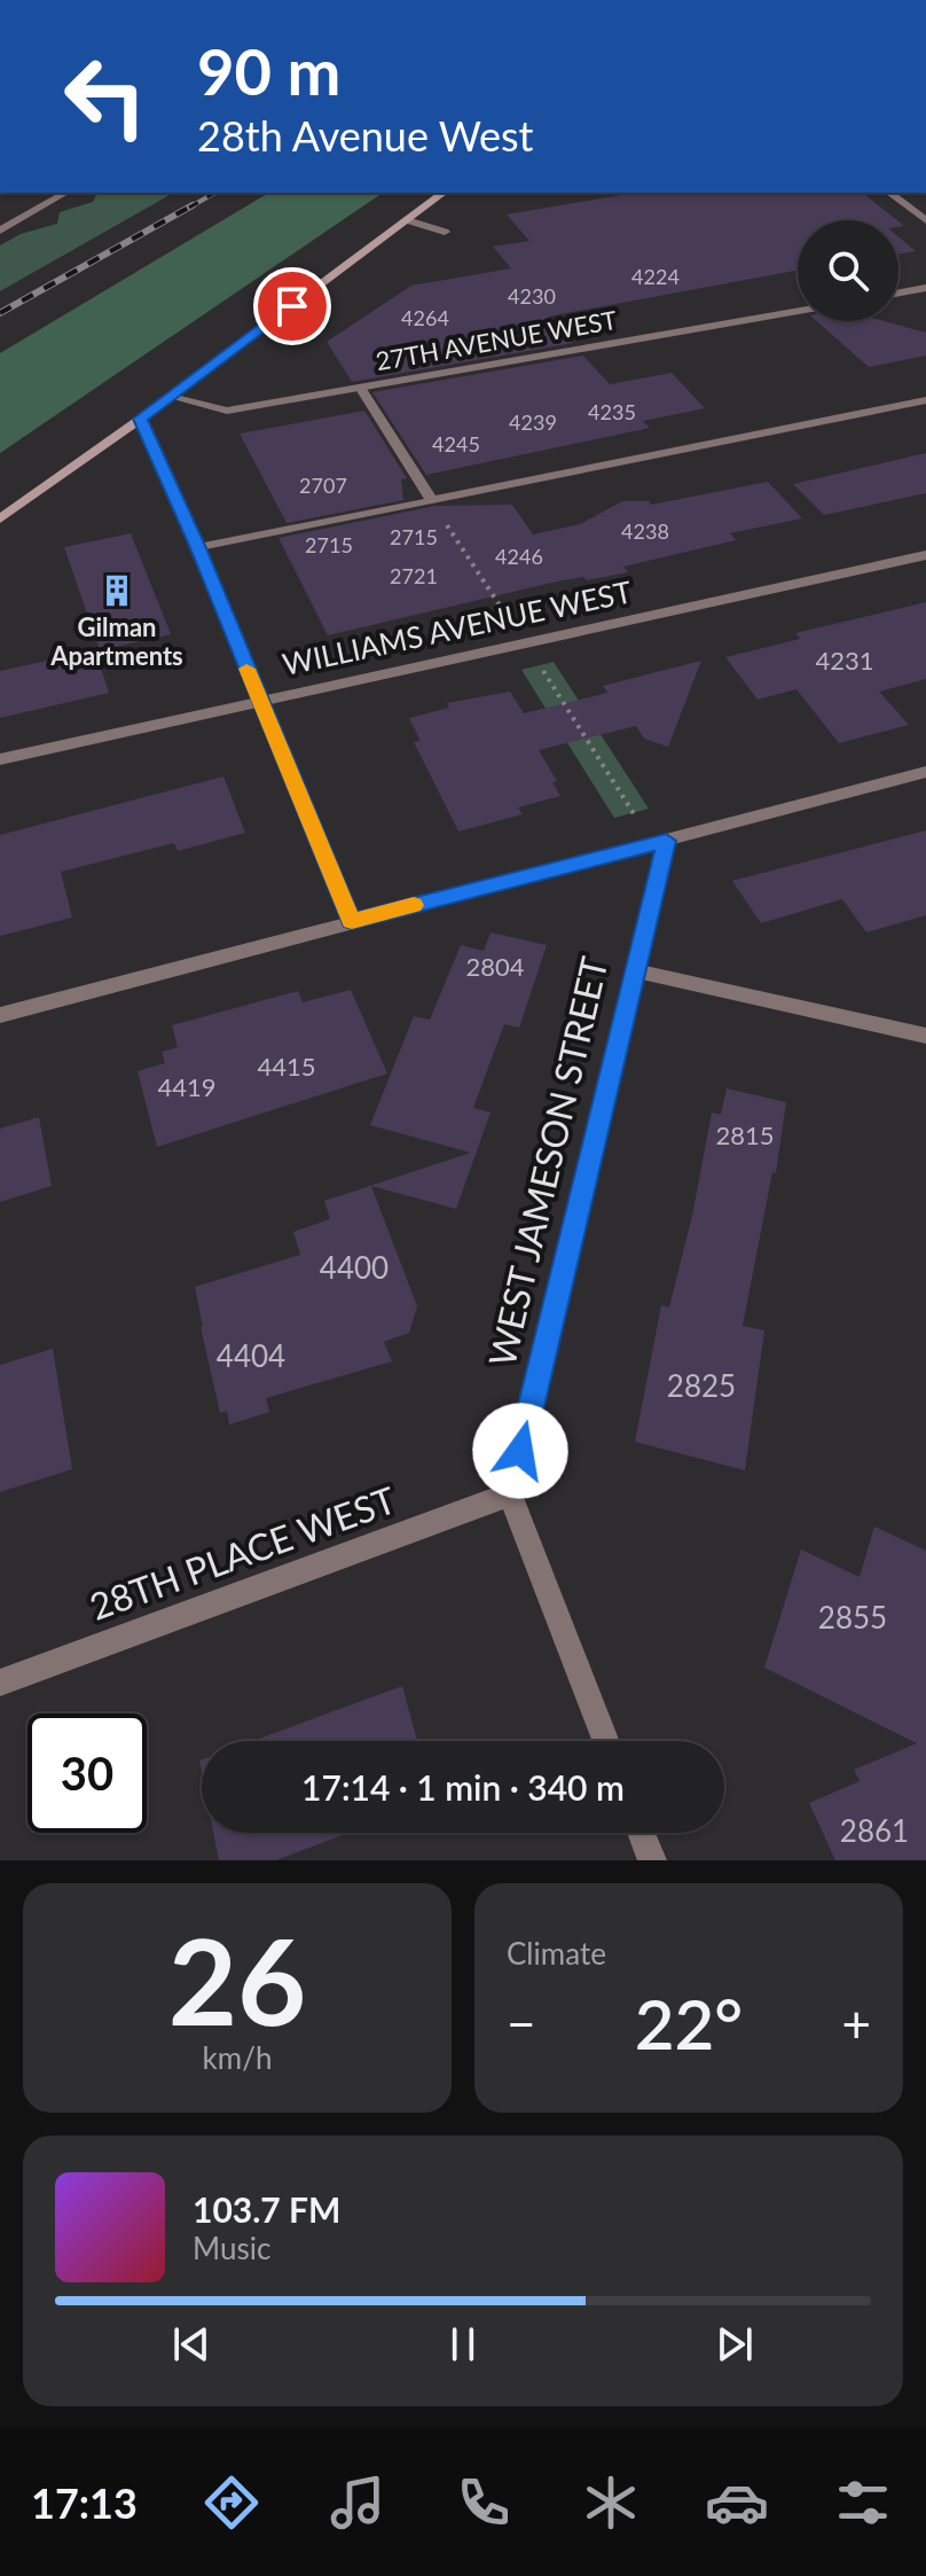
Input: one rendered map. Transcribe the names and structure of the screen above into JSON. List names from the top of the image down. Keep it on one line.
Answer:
{"streets":{"street":["27TH AVENUE WEST","WILLIAMS AVENUE WEST","WEST JAMESON STREET","28TH PLACE WEST"]},"crossings":[["WEST JAMESON STREET","28TH PLACE WEST"]],"places":{"building":["Gilman Apartments"]},"house_numbers":["4224","4230","4264","4235","4239","4245","2707","4238","2715","2715","4246","2721","4231","2804","4415","4419","2815","4400","4404","2825","2855","2861"],"page":{"turn":["90 m","28th Avenue West"],"limit":"30","trip":"17:14 · 1 min · 340 m","tile":[["26","km/h"],"Climate"],"heat":["−","22°","+"],"song":["103.7 FM","Music"],"tabs":"17:13"}}
